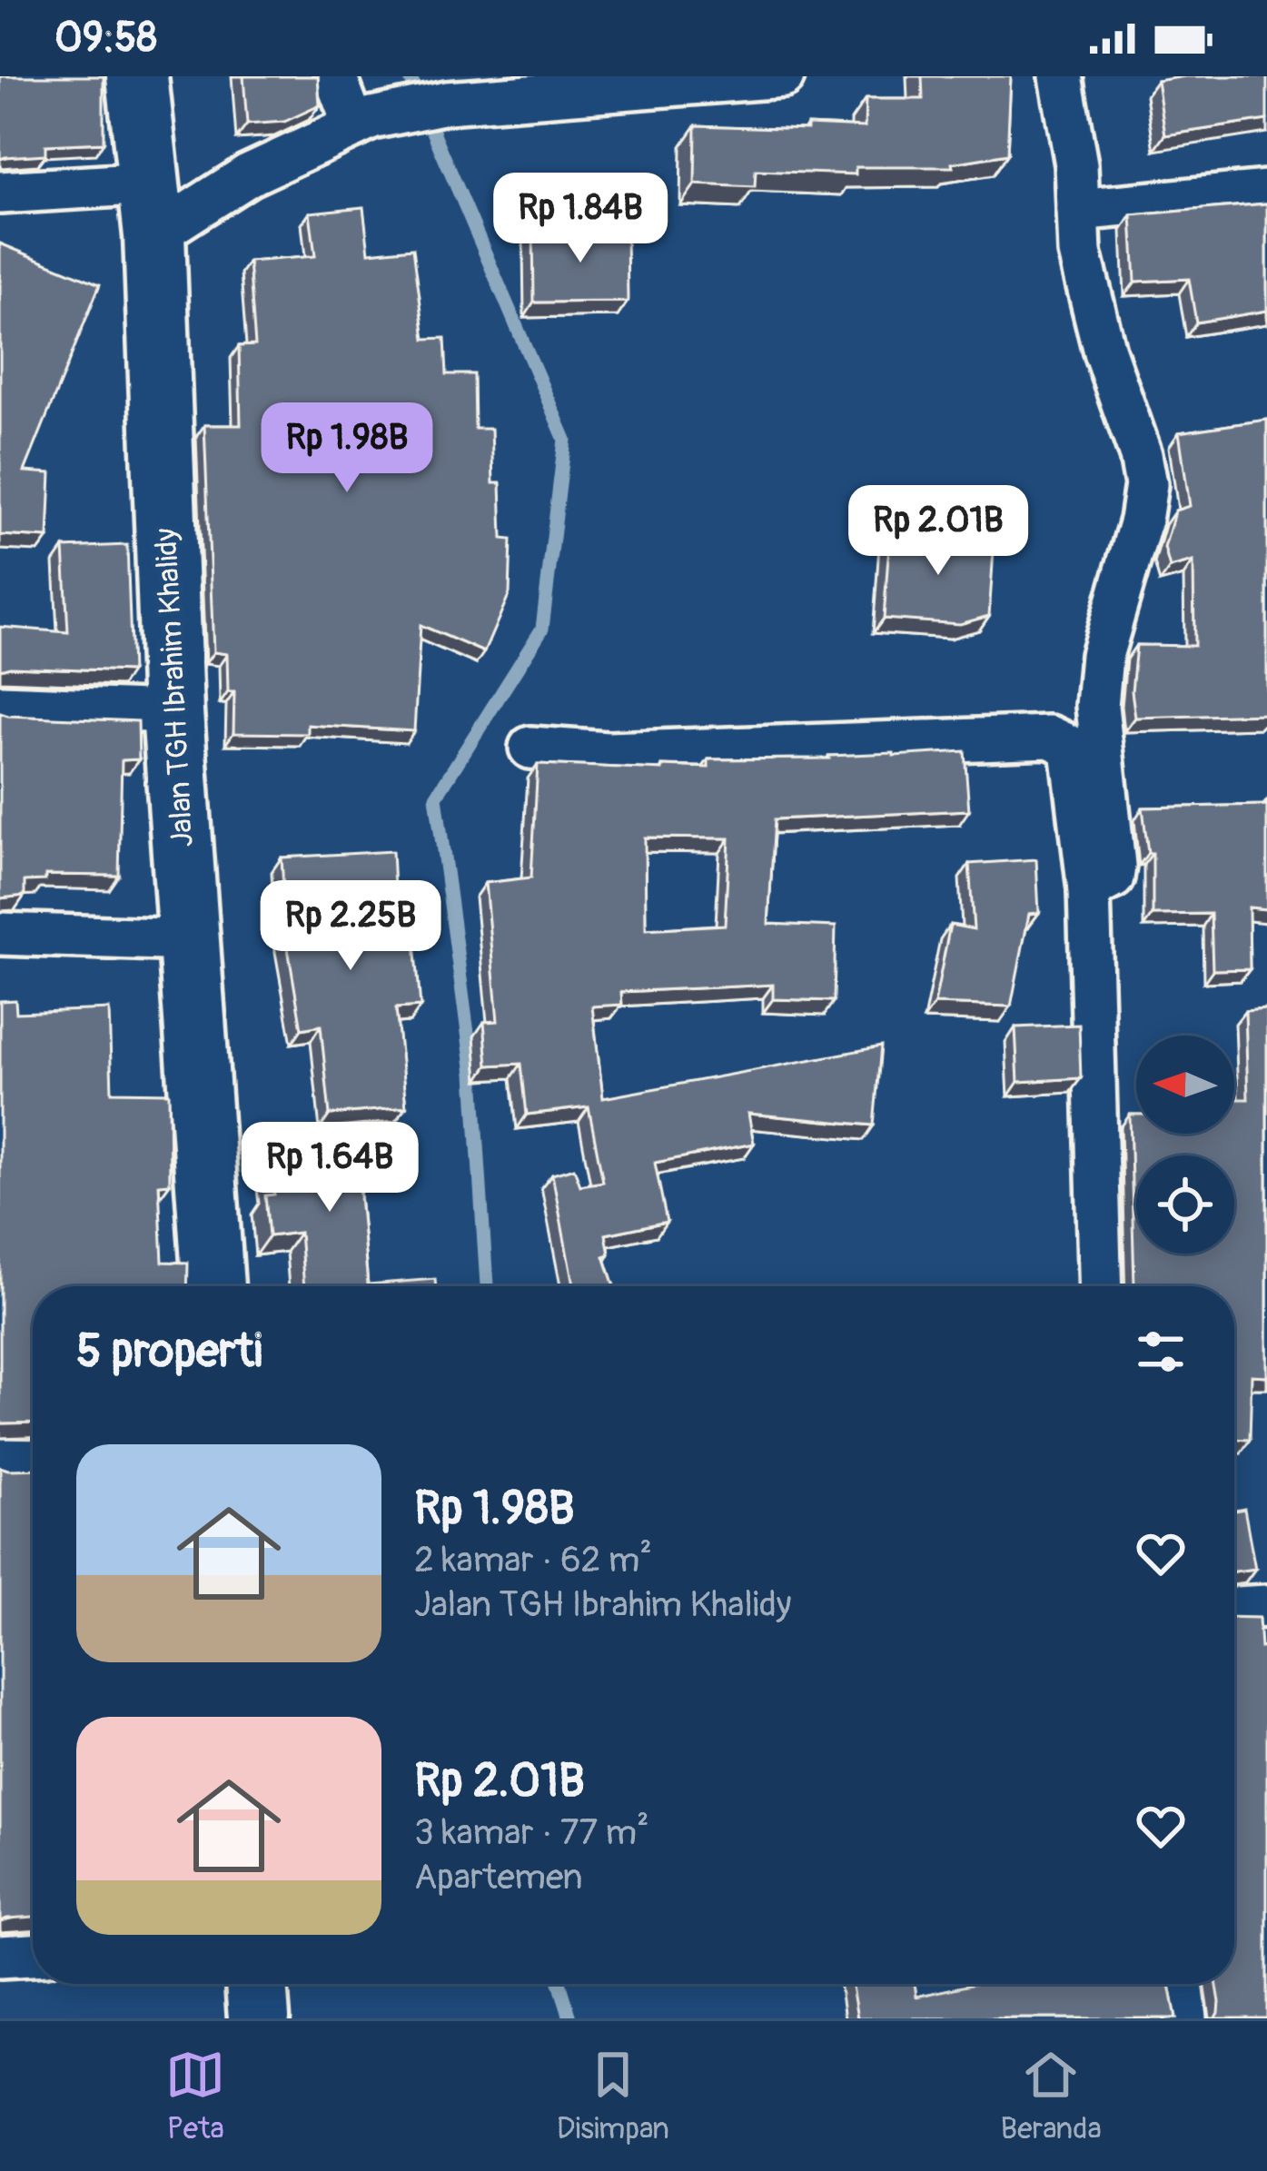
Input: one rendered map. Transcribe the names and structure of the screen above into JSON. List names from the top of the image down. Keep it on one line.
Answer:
{"streets":{"main road":["Jalan TGH Ibrahim Khalidy"]},"north":"left","page":{"status":"09:58","price":["Rp 1.84B","Rp 1.98B","Rp 2.01B","Rp 2.25B","Rp 1.64B"],"heading":"5 properti","list":[{"name":"Rp 1.98B","note":"2 kamar · 62 m² · Jalan TGH Ibrahim Khalidy"},{"name":"Rp 2.01B","note":"3 kamar · 77 m² · Apartemen"}],"tabs":["Peta","Disimpan","Beranda"]}}
